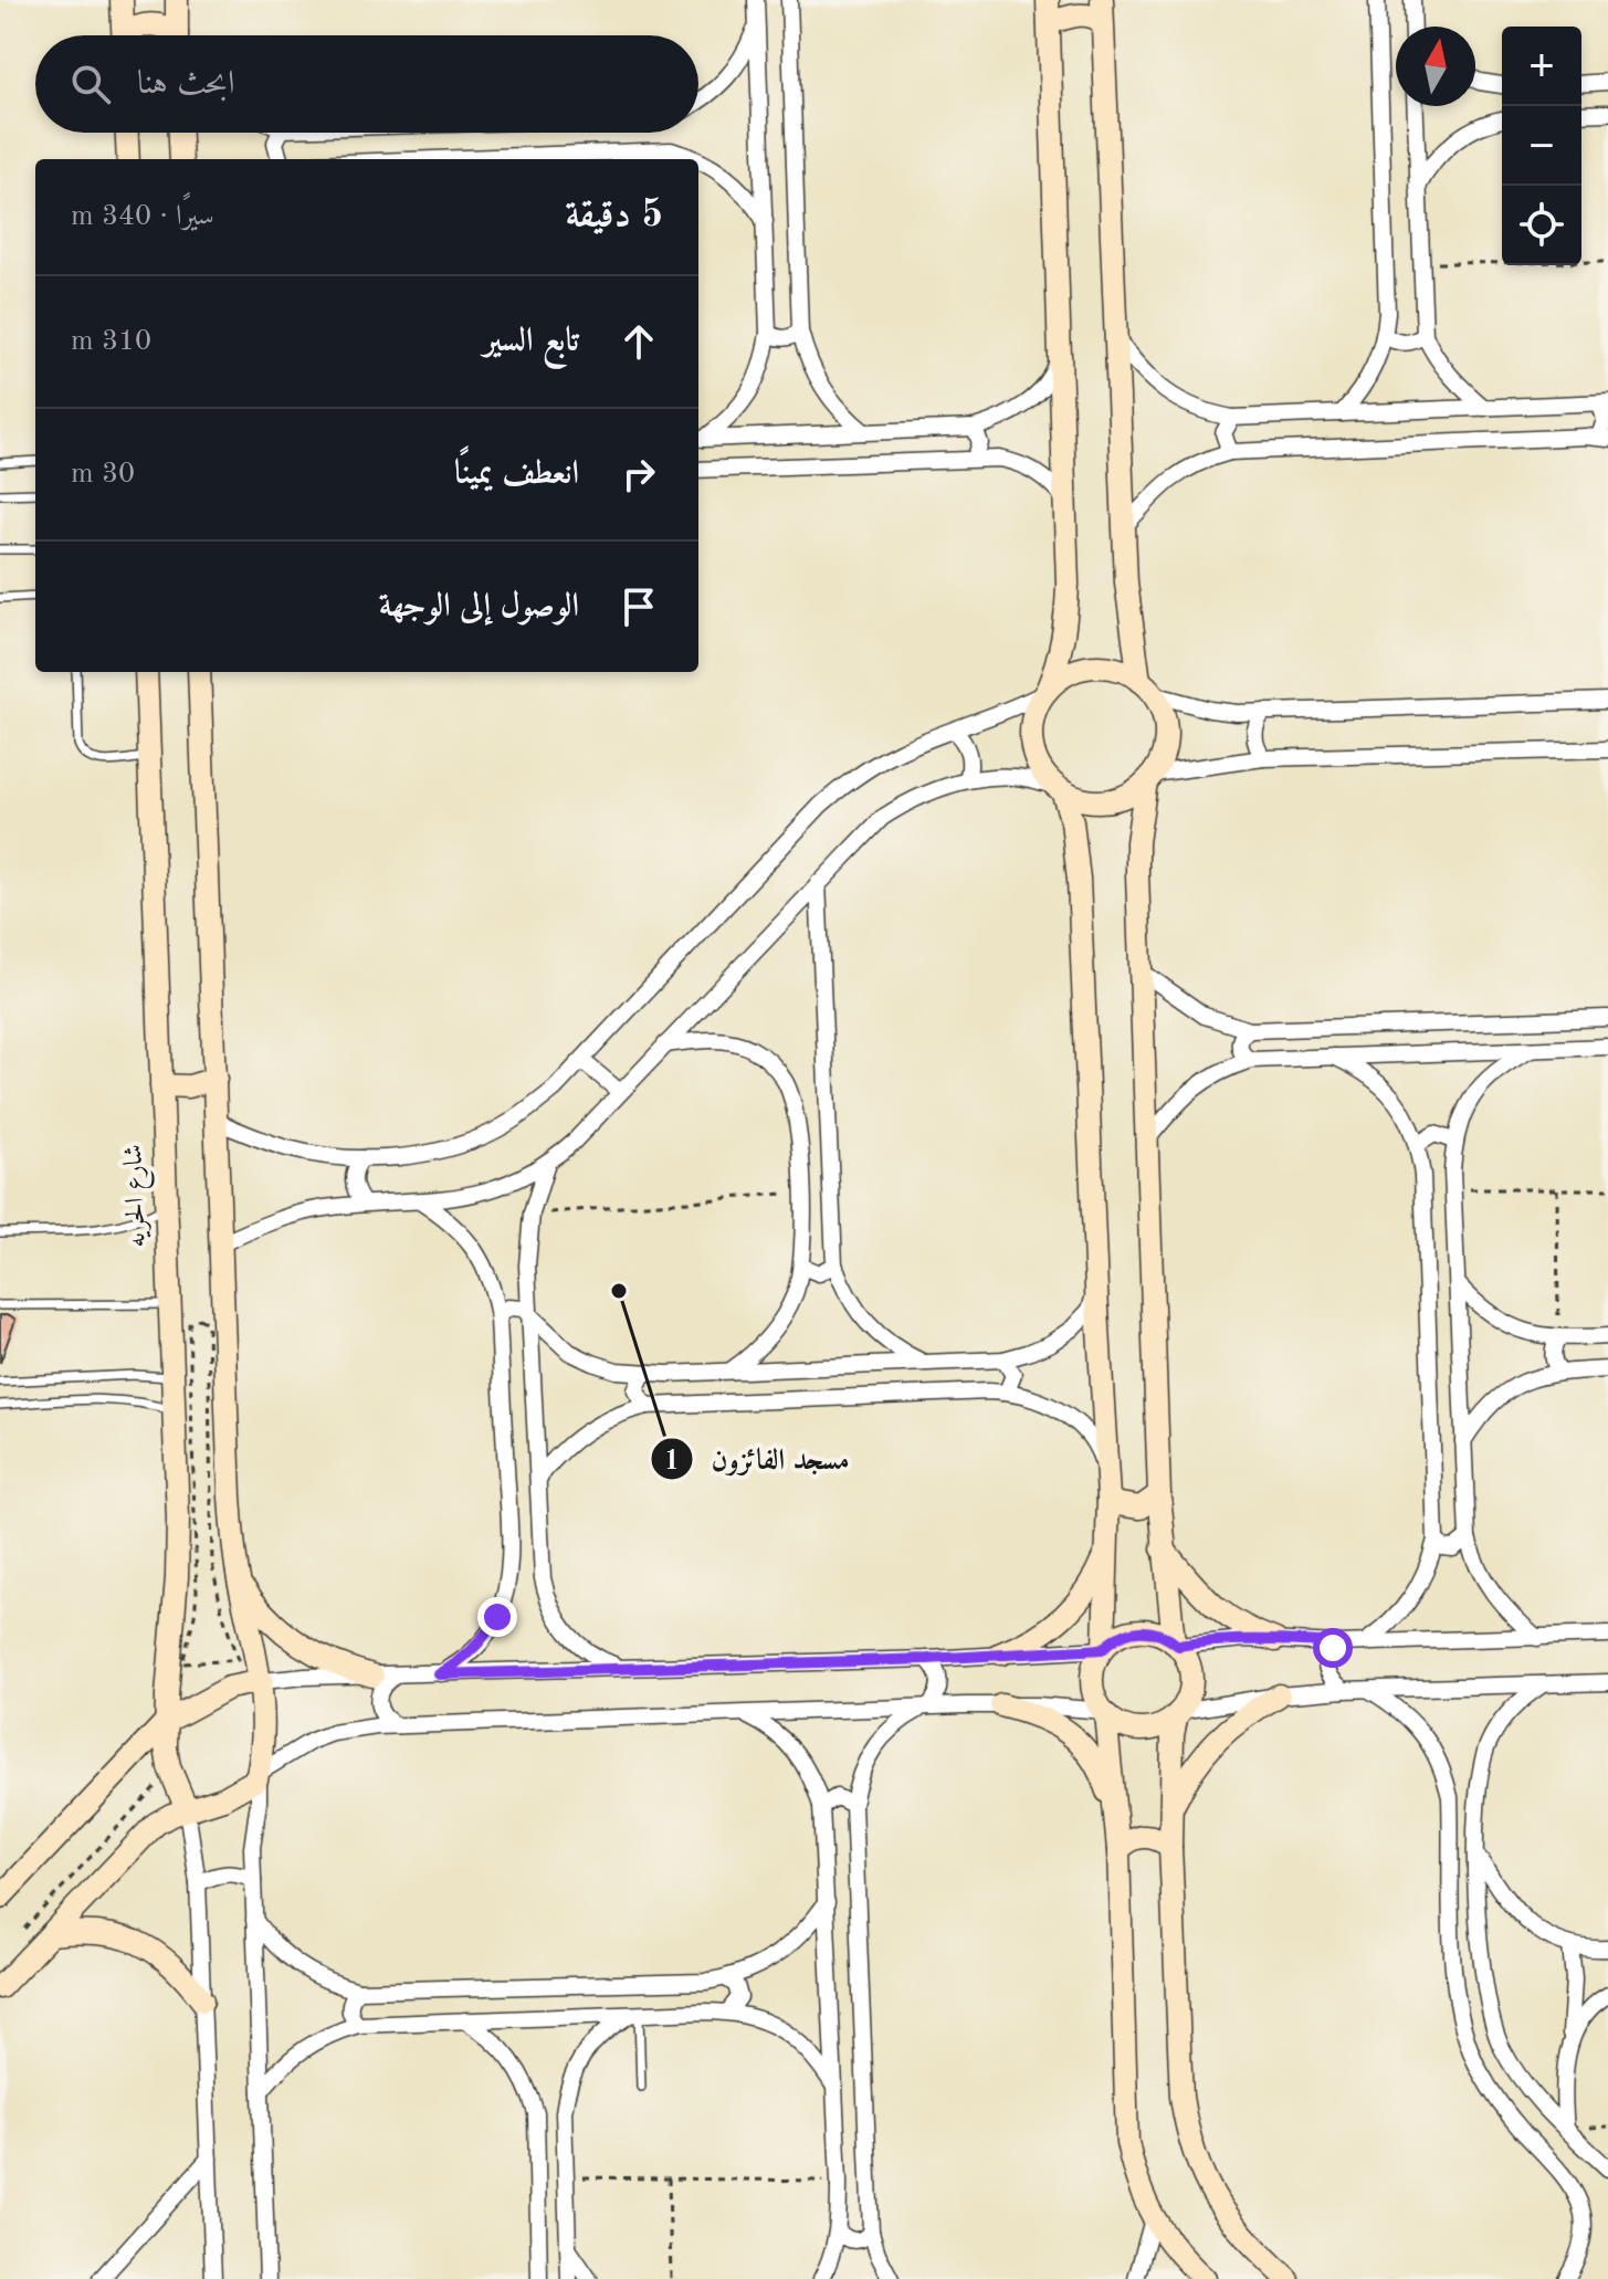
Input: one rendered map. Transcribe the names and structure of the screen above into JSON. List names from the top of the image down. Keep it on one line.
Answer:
{"streets":{"street":["شارع الحريه"]},"places":["مسجد الفائزون"],"north":"top","page":{"map_buttons":["+","−"],"search":"ابحث هنا","heading":["5 دقيقة","سيرًا · 340 m"],"list":[["تابع السير","310 m"],["انعطف يمينًا","30 m"],"الوصول إلى الوجهة"]}}
